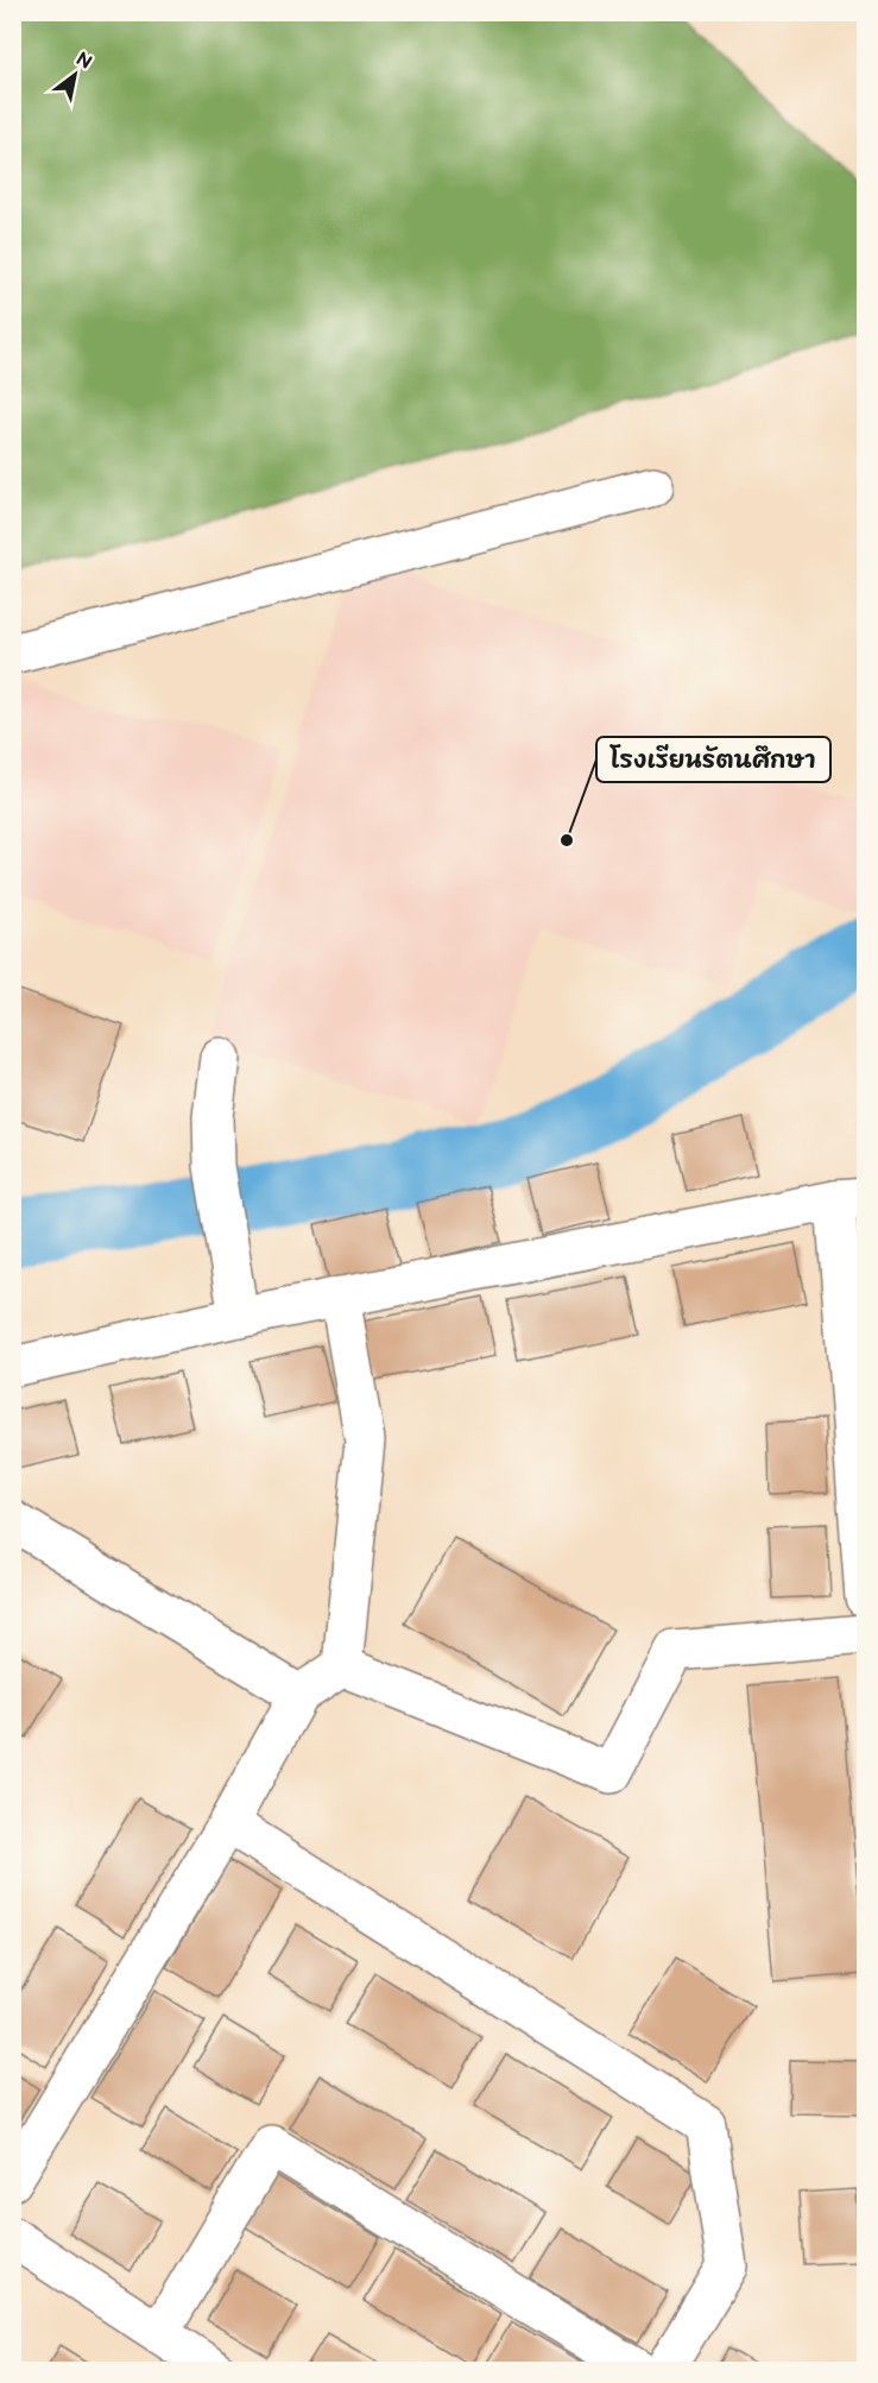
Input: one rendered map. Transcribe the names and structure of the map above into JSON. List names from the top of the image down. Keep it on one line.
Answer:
{"places":["โรงเรียนรัตนศึกษา"],"north":"top right"}
